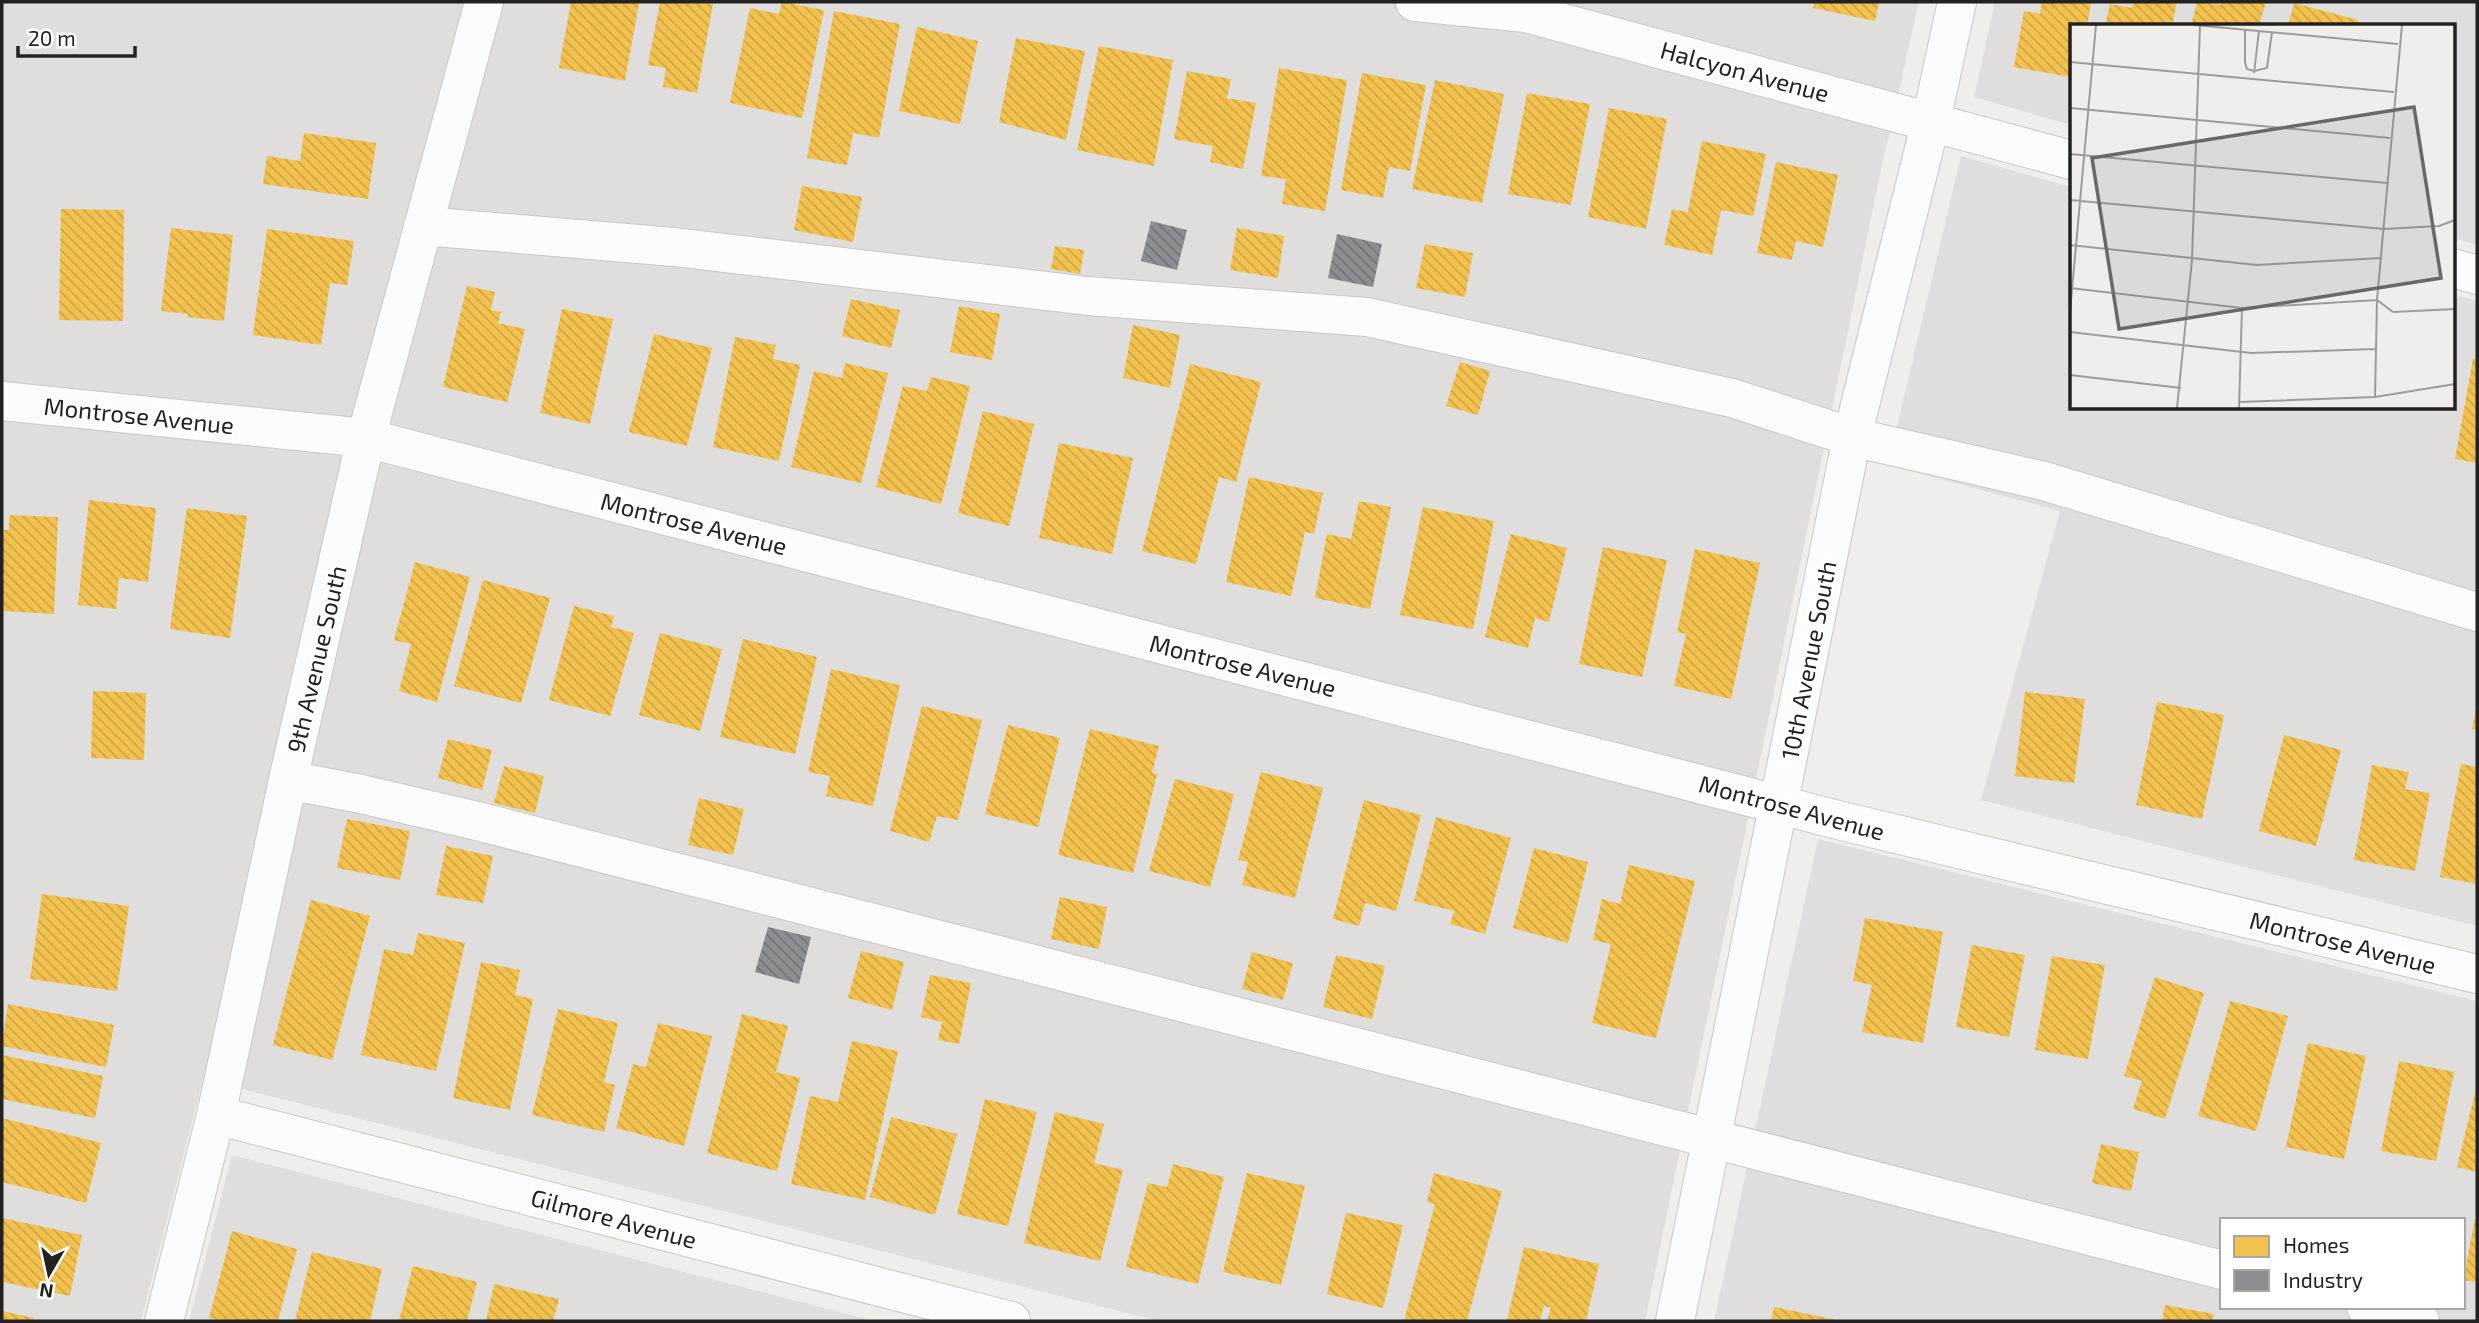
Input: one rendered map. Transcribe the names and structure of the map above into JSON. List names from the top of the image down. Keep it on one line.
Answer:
{"streets":{"street":["Halcyon Avenue","Montrose Avenue","9th Avenue South","10th Avenue South","Gilmore Avenue"]},"crossings":[["Halcyon Avenue","10th Avenue South"],["Montrose Avenue","9th Avenue South"],["Montrose Avenue","10th Avenue South"],["9th Avenue South","Gilmore Avenue"]],"legend":["Homes","Industry"],"scale_bar":"20 m","north":"bottom"}
